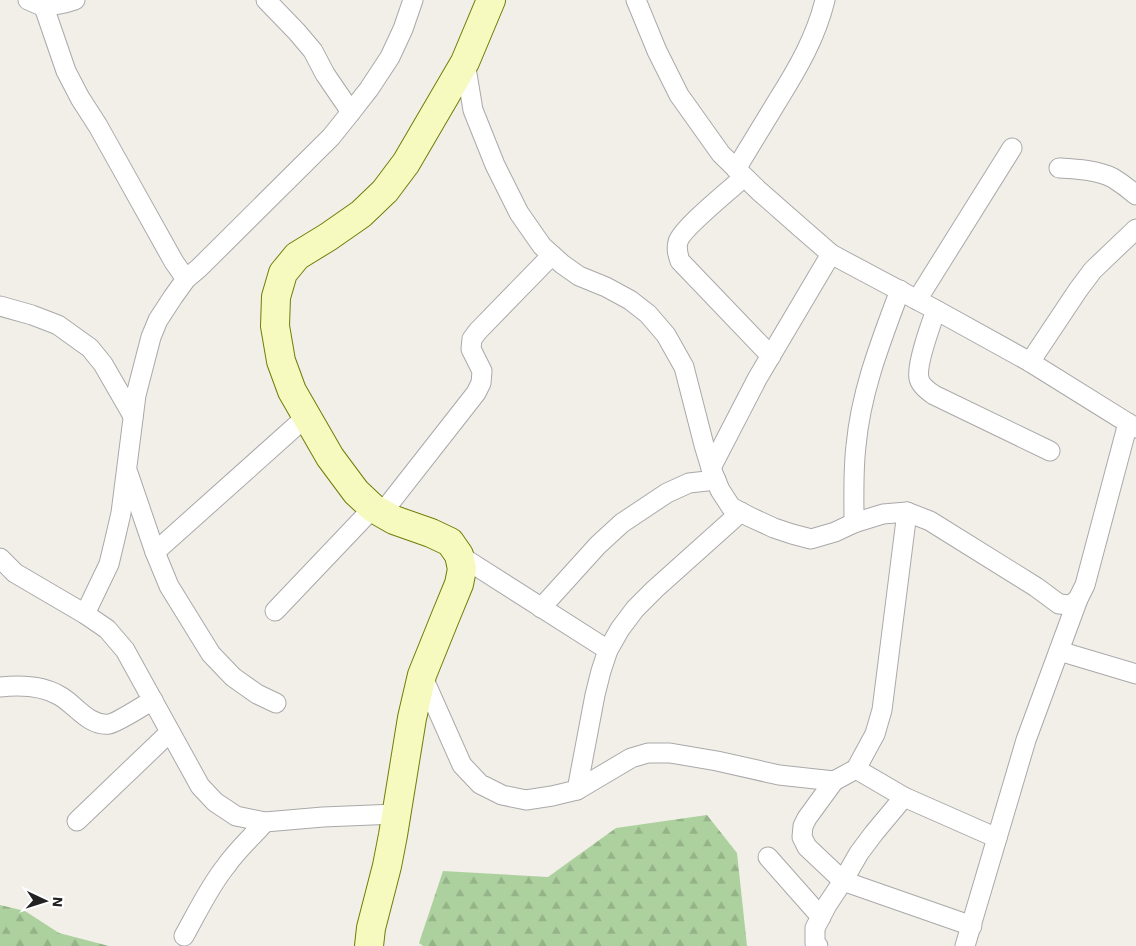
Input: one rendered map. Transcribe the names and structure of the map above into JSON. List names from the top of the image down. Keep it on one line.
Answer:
{"north":"right"}
